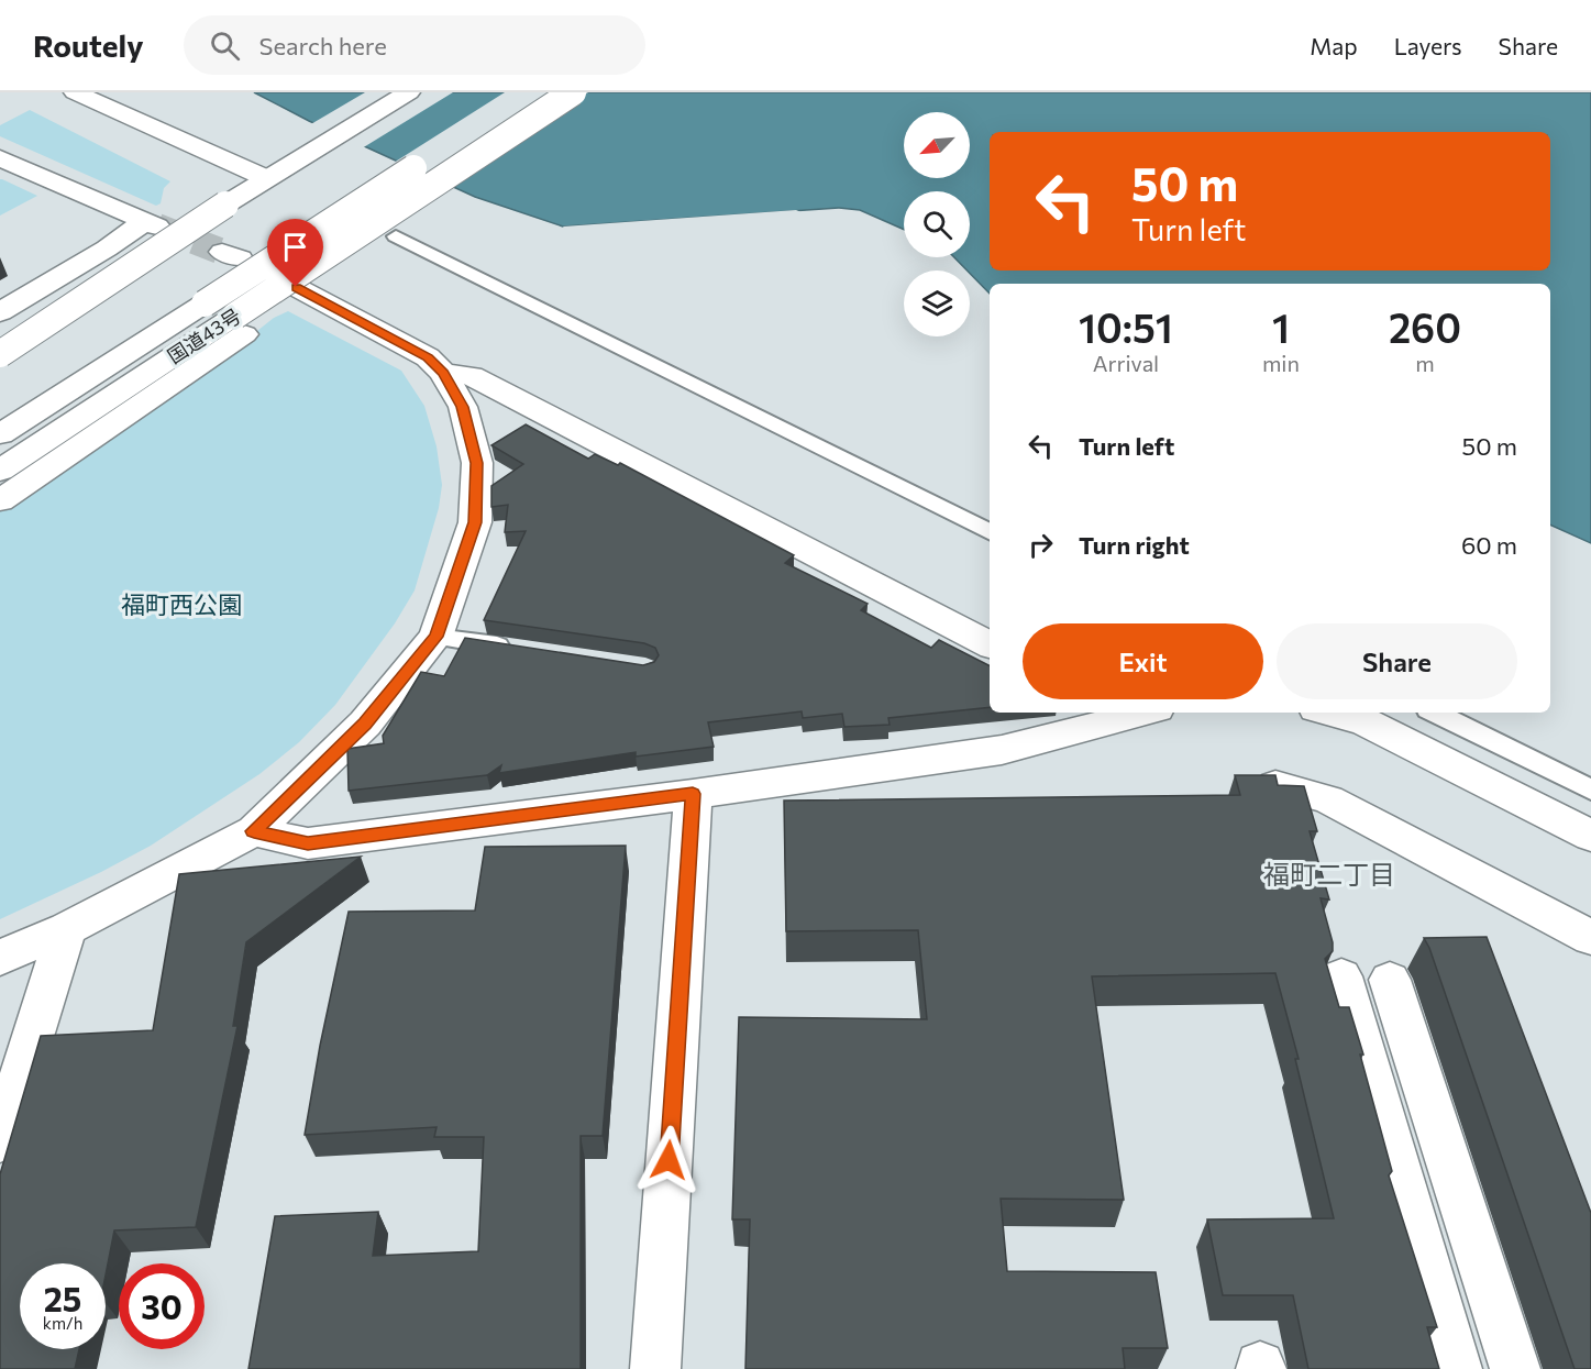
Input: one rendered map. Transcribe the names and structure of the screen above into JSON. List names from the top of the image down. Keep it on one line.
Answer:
{"streets":{"main road":["国道43号"]},"districts":["福町二丁目"],"parks":["福町西公園"],"north":"bottom left","page":{"header":"Routely","search":"Search here","nav":["Map","Layers","Share"],"turn":["50 m","Turn left"],"eta":["10:51","Arrival","1","min","260","m"],"list":[{"name":"Turn left","value":"50 m"},{"name":"Turn right","value":"60 m"}],"buttons":["Exit","Share"],"speed":"25 km/h","limit":"30"}}
